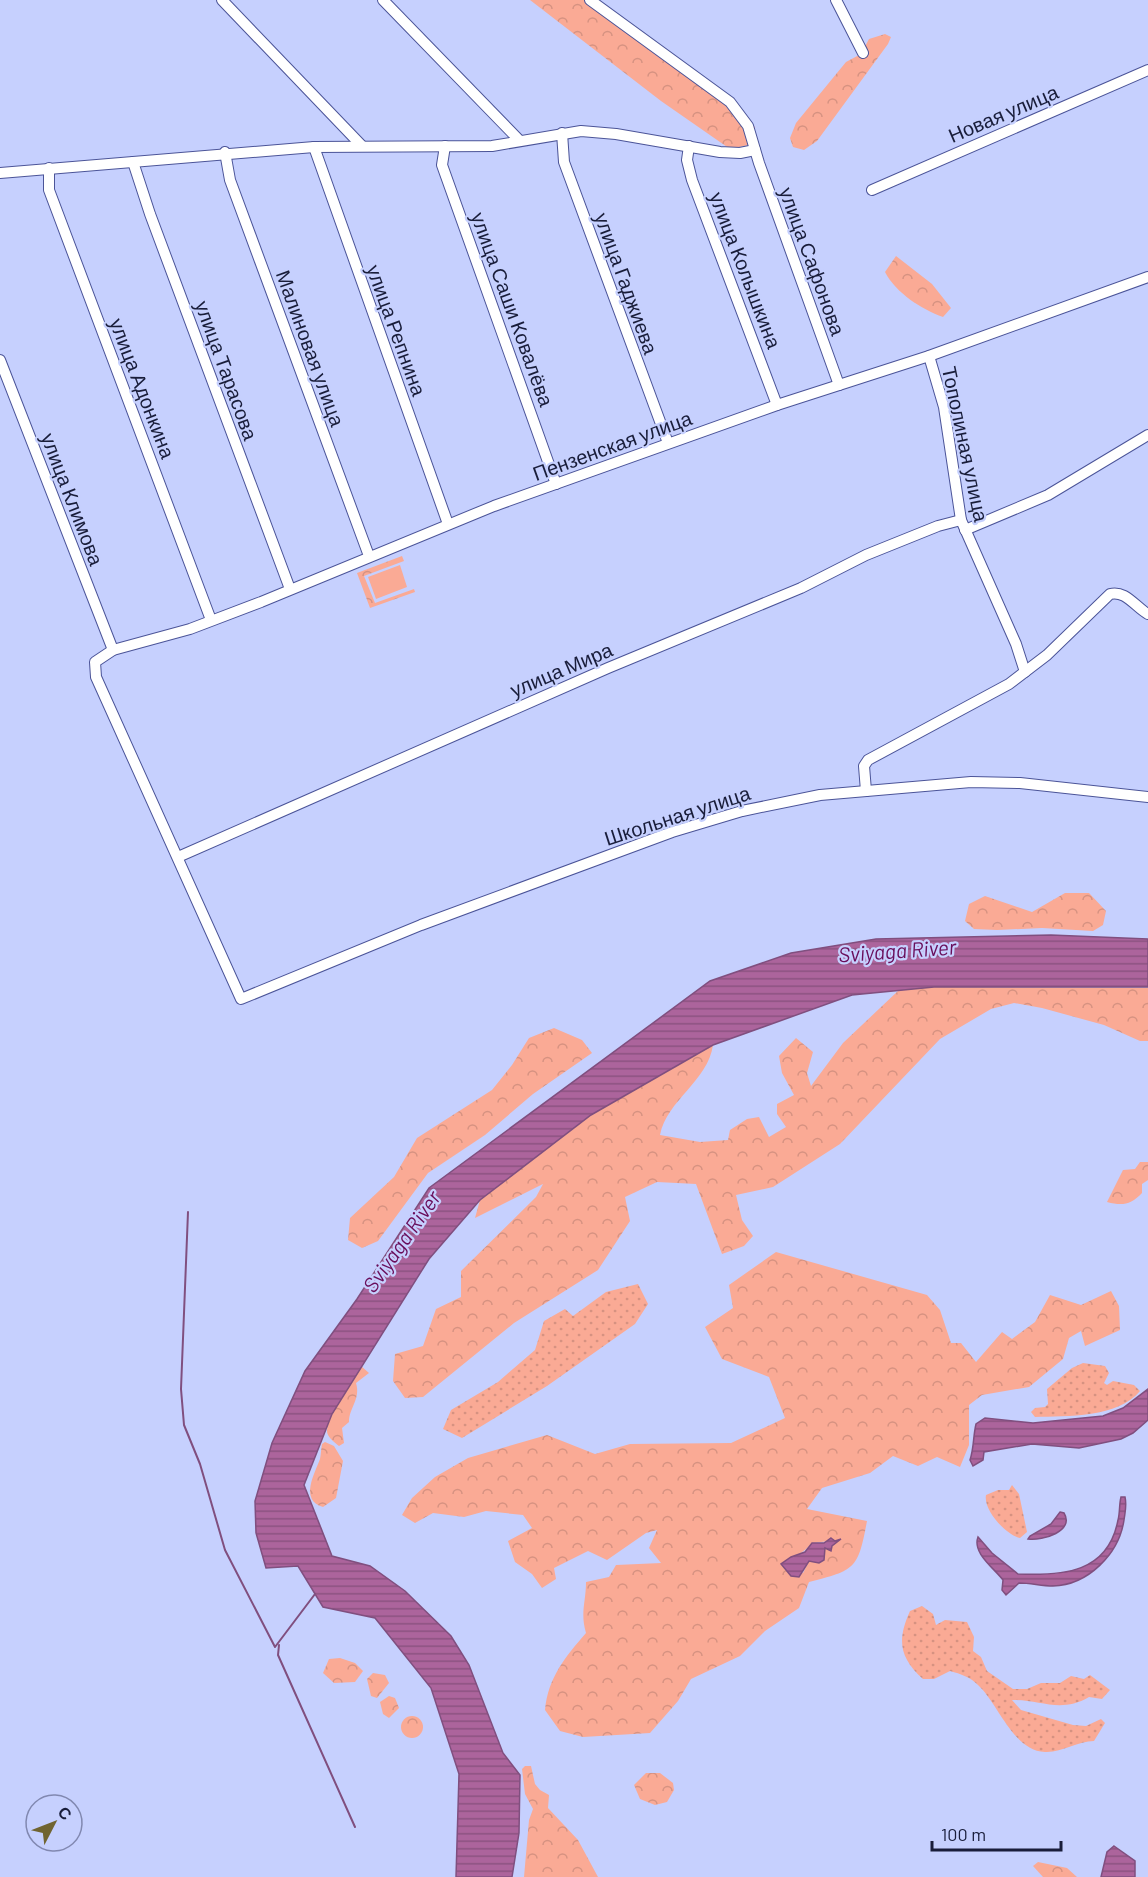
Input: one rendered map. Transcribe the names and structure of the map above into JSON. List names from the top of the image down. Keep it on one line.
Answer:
{"streets":{"street":["Новая улица","улица Сафонова","улица Колышкина","улица Гаджиева","улица Саши Ковалёва","улица Репнина","Малиновая улица","улица Тарасова","улица Адонкина","Тополиная улица","Пензенская улица","улица Климова","улица Мира","Школьная улица"]},"crossings":[["улица Сафонова","Пензенская улица"],["улица Колышкина","Пензенская улица"],["улица Гаджиева","Пензенская улица"],["улица Саши Ковалёва","Пензенская улица"],["улица Репнина","Пензенская улица"],["Малиновая улица","Пензенская улица"],["улица Тарасова","Пензенская улица"],["улица Адонкина","Пензенская улица"],["Тополиная улица","Пензенская улица"],["Тополиная улица","улица Мира"],["Пензенская улица","улица Климова"],["Пензенская улица","улица Мира"],["Пензенская улица","Школьная улица"],["улица Мира","Школьная улица"]],"water":["Sviyaga River"],"scale_bar":"100 m","north":"top right"}
